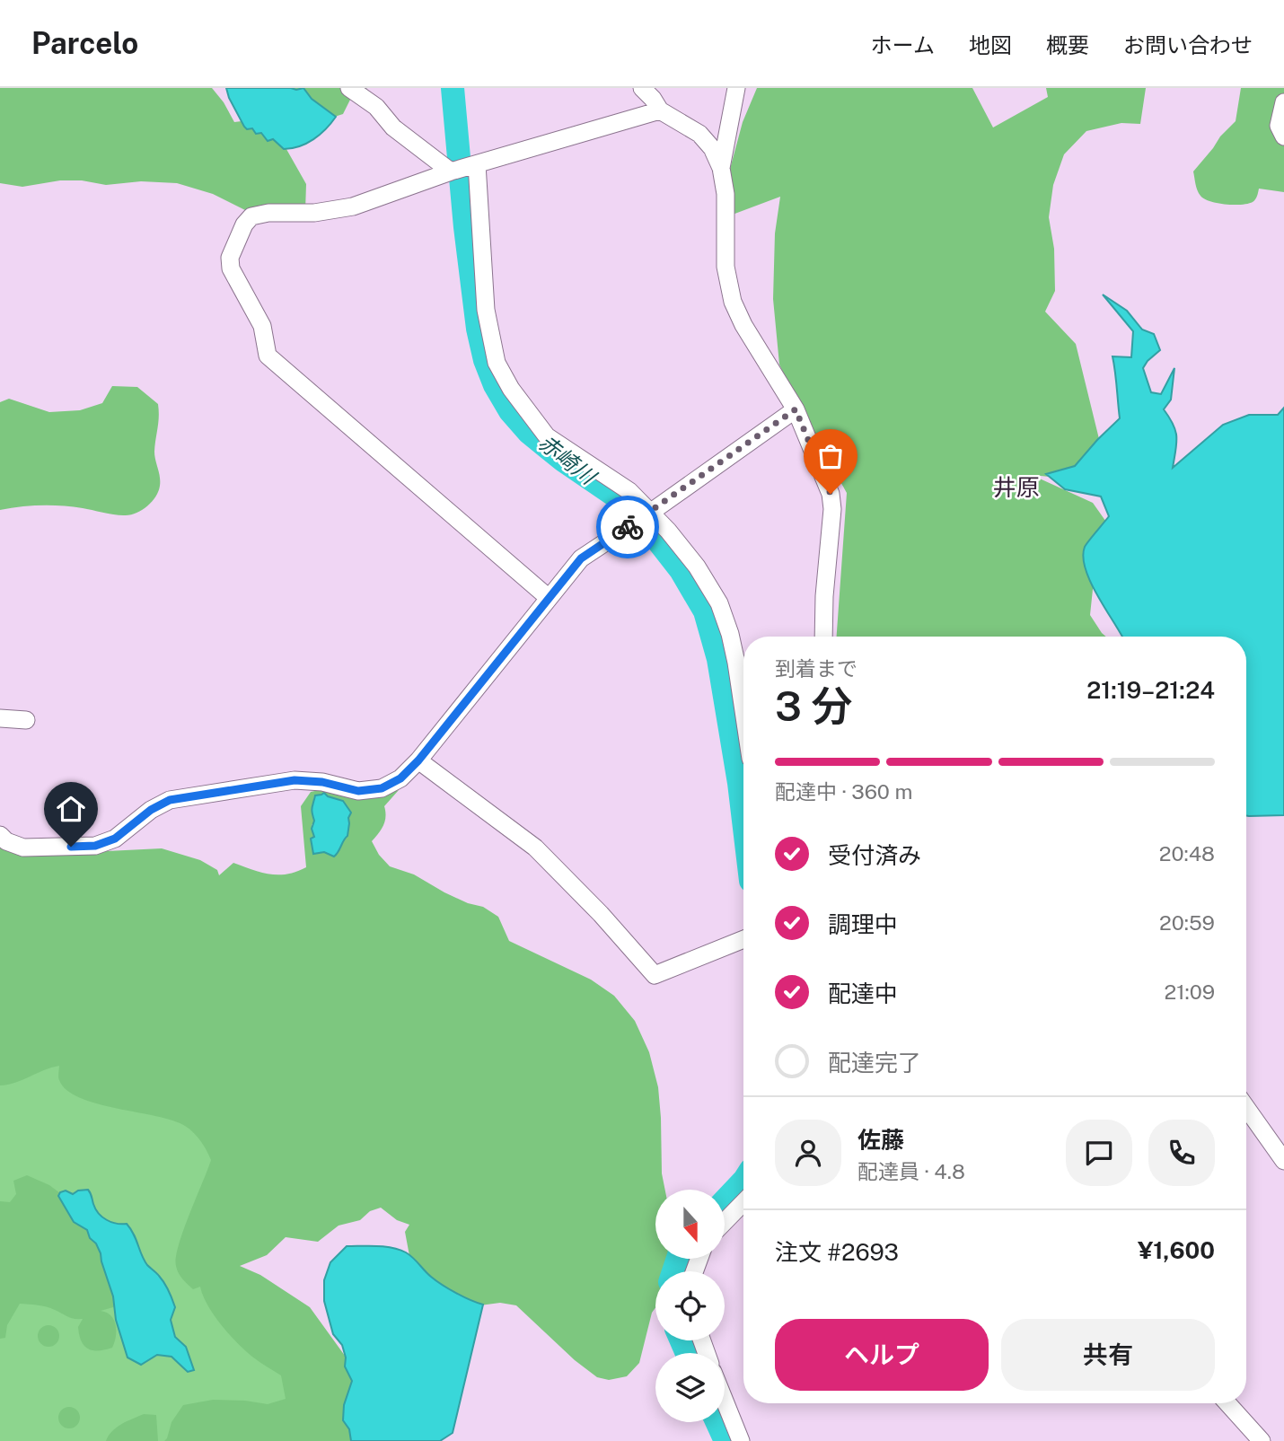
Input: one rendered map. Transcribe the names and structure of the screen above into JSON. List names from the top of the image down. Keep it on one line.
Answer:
{"districts":["井原"],"water":["赤崎川"],"north":"bottom","page":{"header":"Parcelo","nav":["ホーム","地図","概要","お問い合わせ"],"heading":["3 分","到着まで","21:19–21:24"],"panel":["佐藤","配達員 · 4.8","注文 #2693","¥1,600"],"bar":"配達中 · 360 m","list":[["受付済み","20:48"],["調理中","20:59"],["配達中","21:09"],"配達完了"],"buttons":["ヘルプ","共有"]}}
